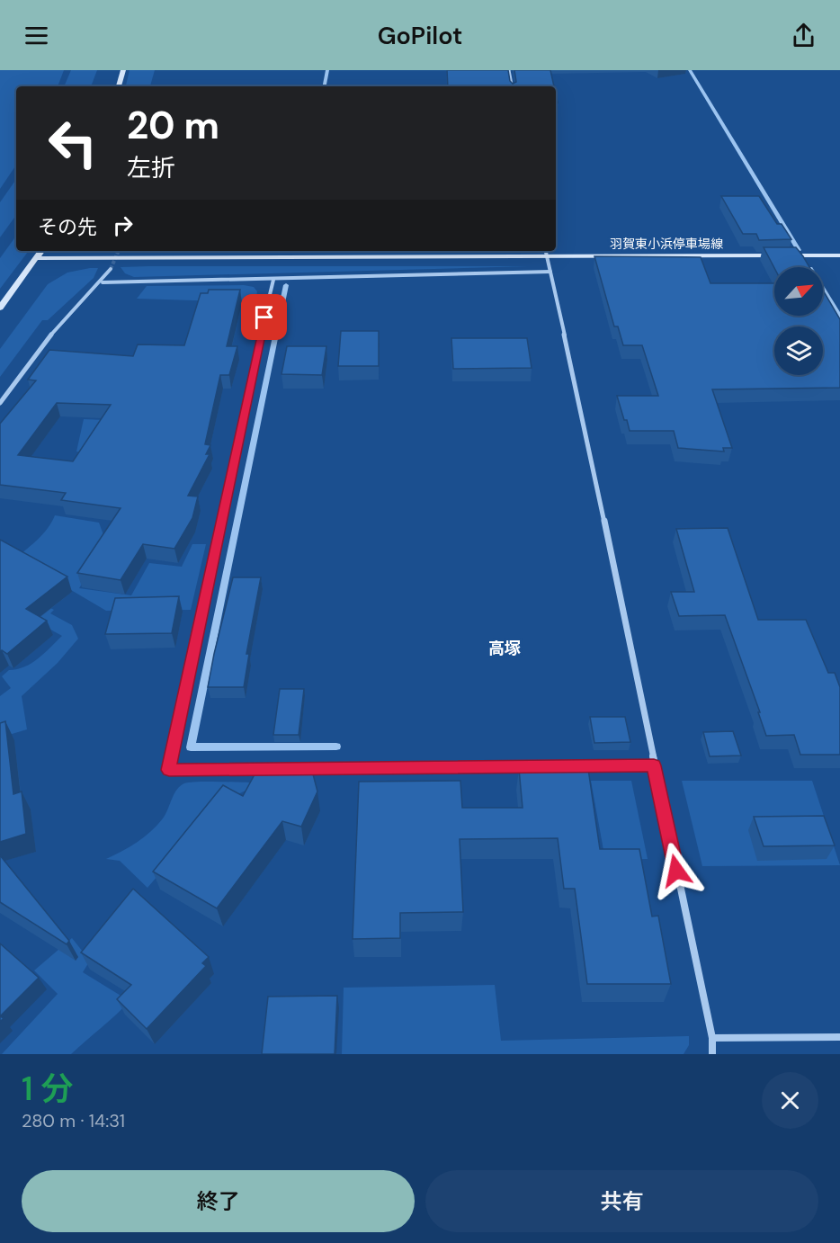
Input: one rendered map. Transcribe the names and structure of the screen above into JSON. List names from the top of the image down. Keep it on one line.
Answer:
{"streets":{"main road":["羽賀東小浜停車場線"]},"districts":["高塚"],"north":"top right","page":{"header":"GoPilot","turn":["20 m","左折"],"then":"その先","heading":["1 分","280 m · 14:31"],"buttons":["終了","共有"]}}
